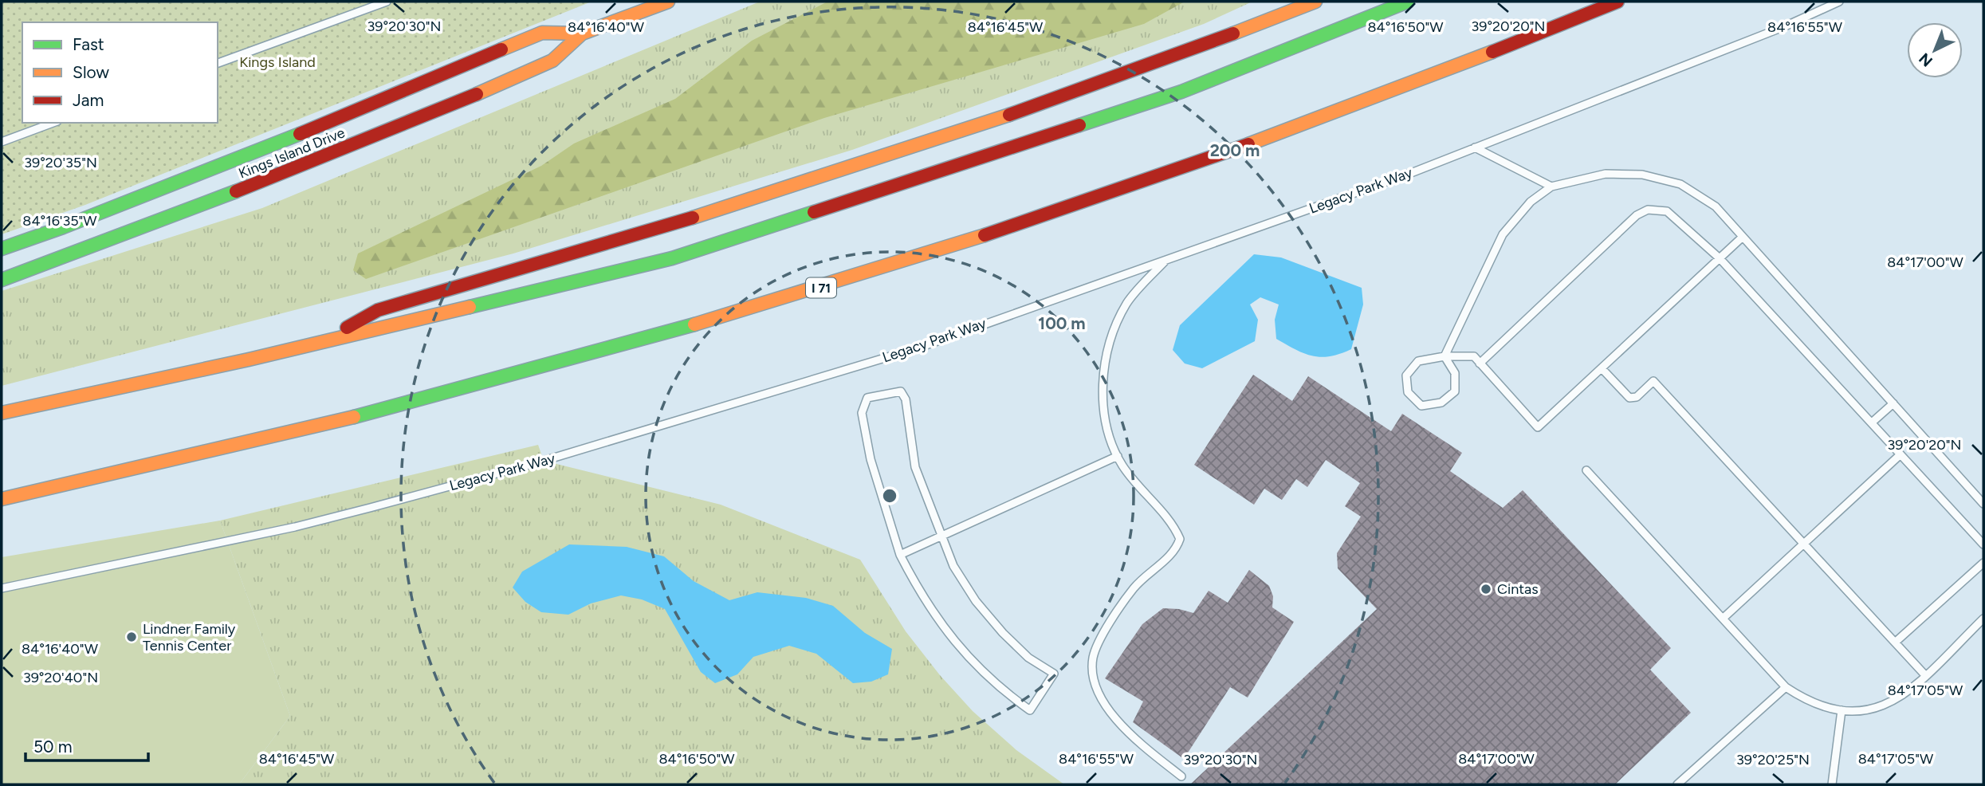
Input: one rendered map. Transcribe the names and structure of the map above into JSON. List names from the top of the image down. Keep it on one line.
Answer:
{"streets":{"main road":["Kings Island Drive","I 71"],"lane":["Legacy Park Way"]},"parks":["Kings Island"],"places":["Cintas","Lindner Family Tennis Center"],"legend":["Fast","Slow","Jam"],"scale_bar":"50 m","north":"bottom left","coordinates":["39°20'20\"N","39°20'30\"N","84°16'40\"W","84°16'45\"W","84°16'50\"W","84°16'55\"W","39°20'35\"N","84°16'35\"W","84°17'00\"W","39°20'40\"N","84°17'05\"W","39°20'25\"N"],"rings":["200 m","100 m"]}
